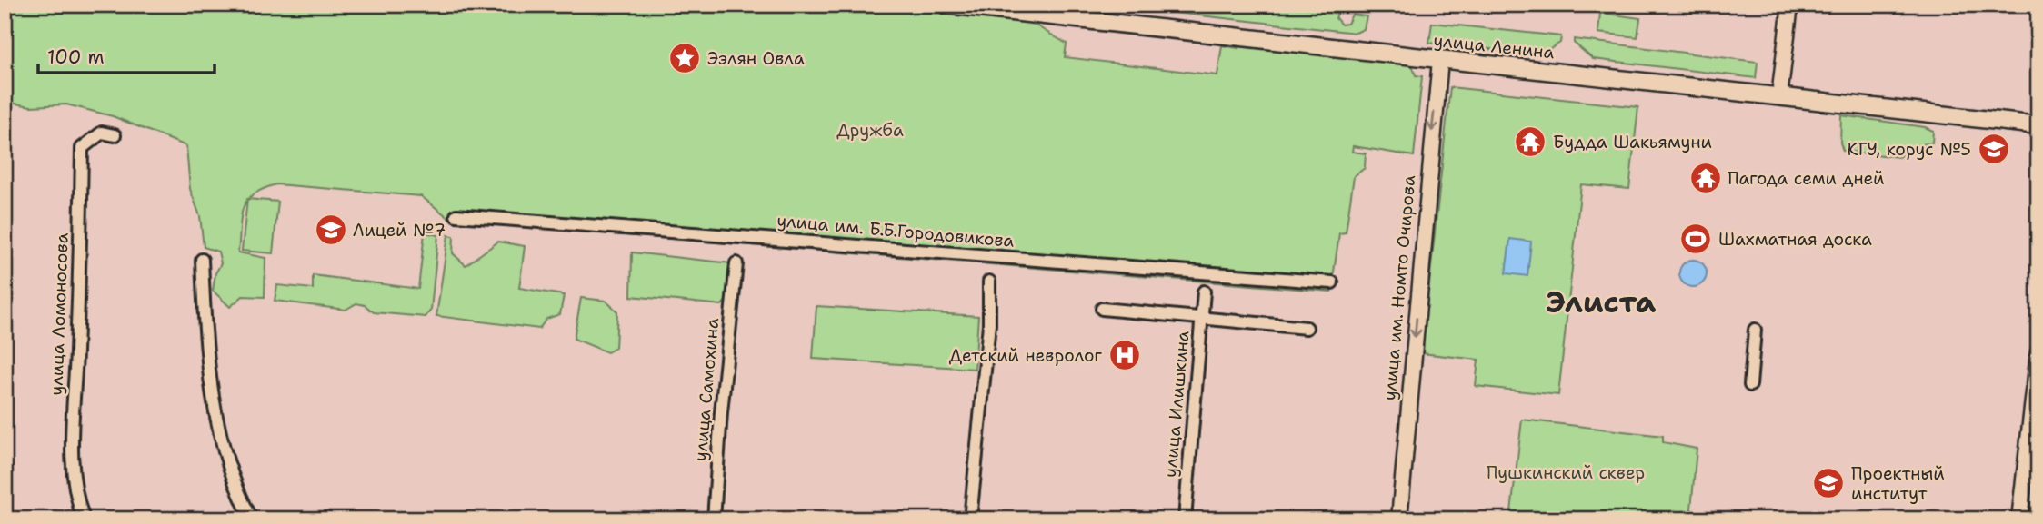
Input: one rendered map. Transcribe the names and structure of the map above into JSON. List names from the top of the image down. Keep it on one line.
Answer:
{"streets":{"main road":["улица Ленина"],"street":["улица им. Б.Б.Городовикова","улица им. Номто Очирова","улица Ломоносова","улица Самохина","улица Илишкина"]},"crossings":[["улица Ленина","улица им. Номто Очирова"]],"one_way":["улица им. Номто Очирова"],"districts":["Элиста"],"parks":["Дружба","Пушкинский сквер"],"places":{"place":["Ээлян Овла"],"temple":["Будда Шакьямуни","Пагода семи дней"],"school or university":["КГУ, корус №5","Лицей №7","Проектный институт"],"sports":["Шахматная доска"],"hospital":["Детский невролог"]},"scale_bar":"100 m"}
